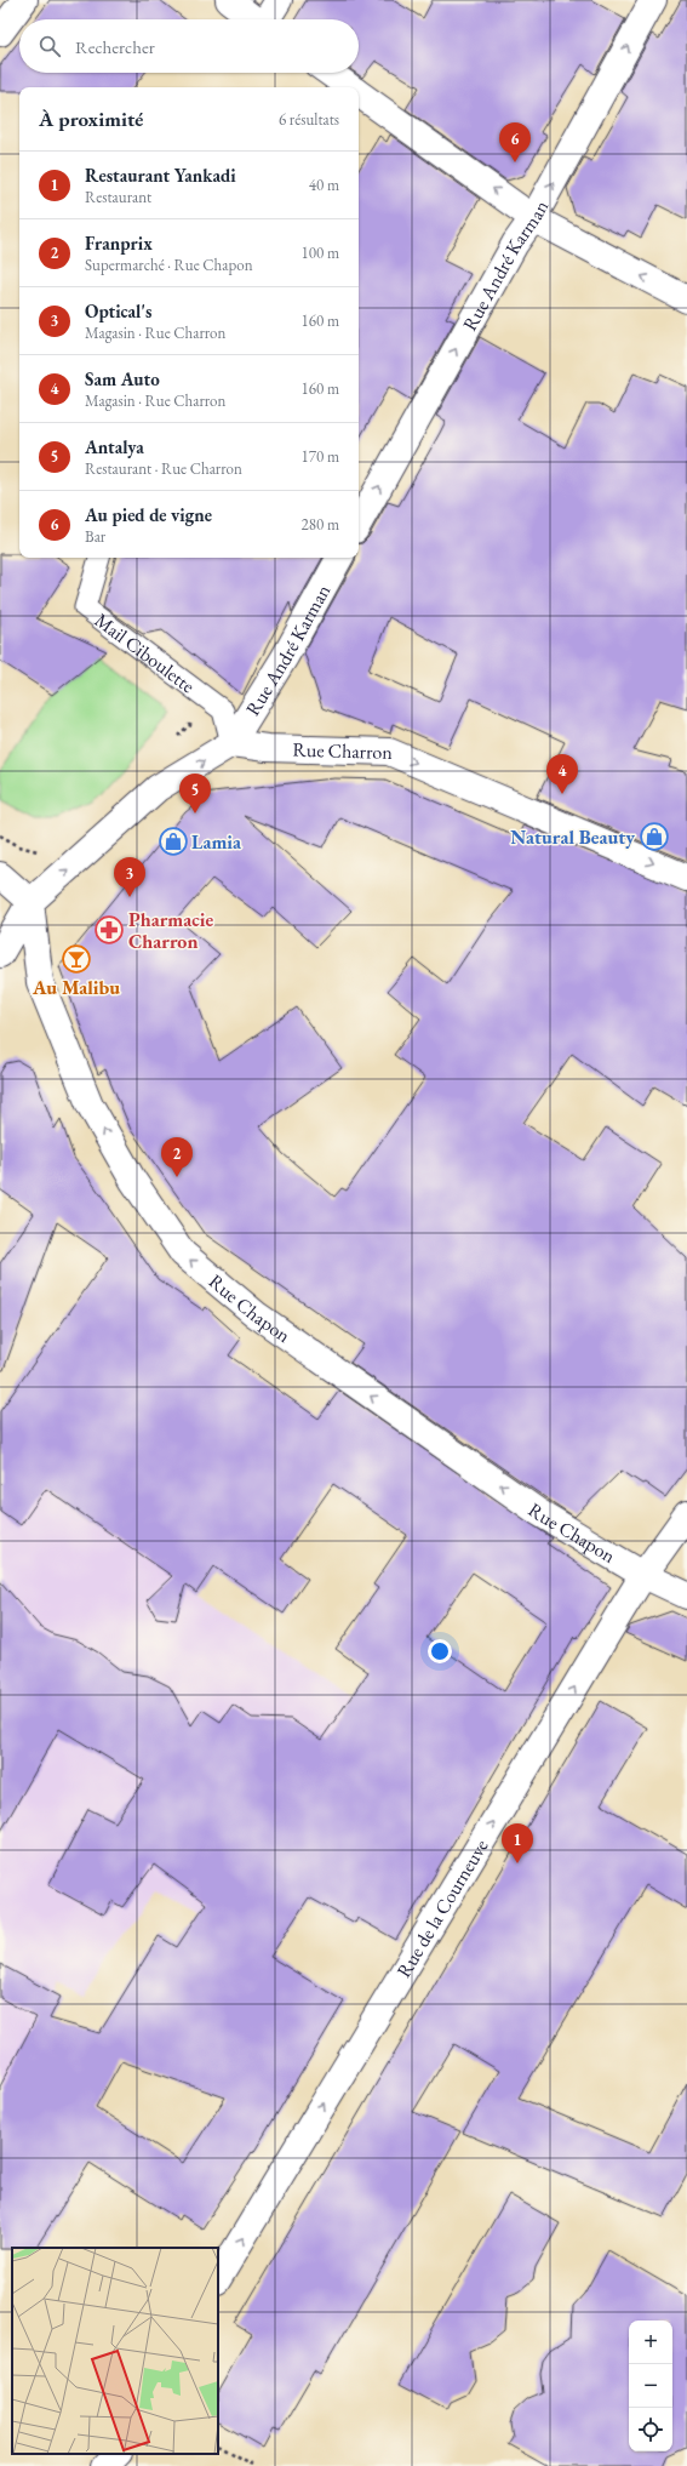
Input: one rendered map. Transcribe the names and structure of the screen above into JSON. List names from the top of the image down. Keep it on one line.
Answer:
{"streets":{"street":["Rue André Karman","Mail Ciboulette","Rue Charron","Rue Chapon","Rue de la Courneuve"]},"crossings":[["Rue André Karman","Mail Ciboulette"],["Rue André Karman","Rue Charron"],["Mail Ciboulette","Rue Charron"],["Rue Chapon","Rue de la Courneuve"]],"one_way":["Rue André Karman","Rue Charron","Rue Chapon","Rue de la Courneuve"],"places":{"shop":["Natural Beauty","Lamia"],"pharmacy":["Pharmacie Charron"],"bar":["Au Malibu"]},"page":{"search":"Rechercher","heading":["À proximité","6 résultats"],"pins":["6","4","5","3","2","1"],"list":[{"mark":"1","name":"Restaurant Yankadi","note":"Restaurant","value":"40 m"},{"mark":"2","name":"Franprix","note":"Supermarché · Rue Chapon","value":"100 m"},{"mark":"3","name":"Optical's","note":"Magasin · Rue Charron","value":"160 m"},{"mark":"4","name":"Sam Auto","note":"Magasin · Rue Charron","value":"160 m"},{"mark":"5","name":"Antalya","note":"Restaurant · Rue Charron","value":"170 m"},{"mark":"6","name":"Au pied de vigne","note":"Bar","value":"280 m"}],"map_buttons":["+","−"]}}
